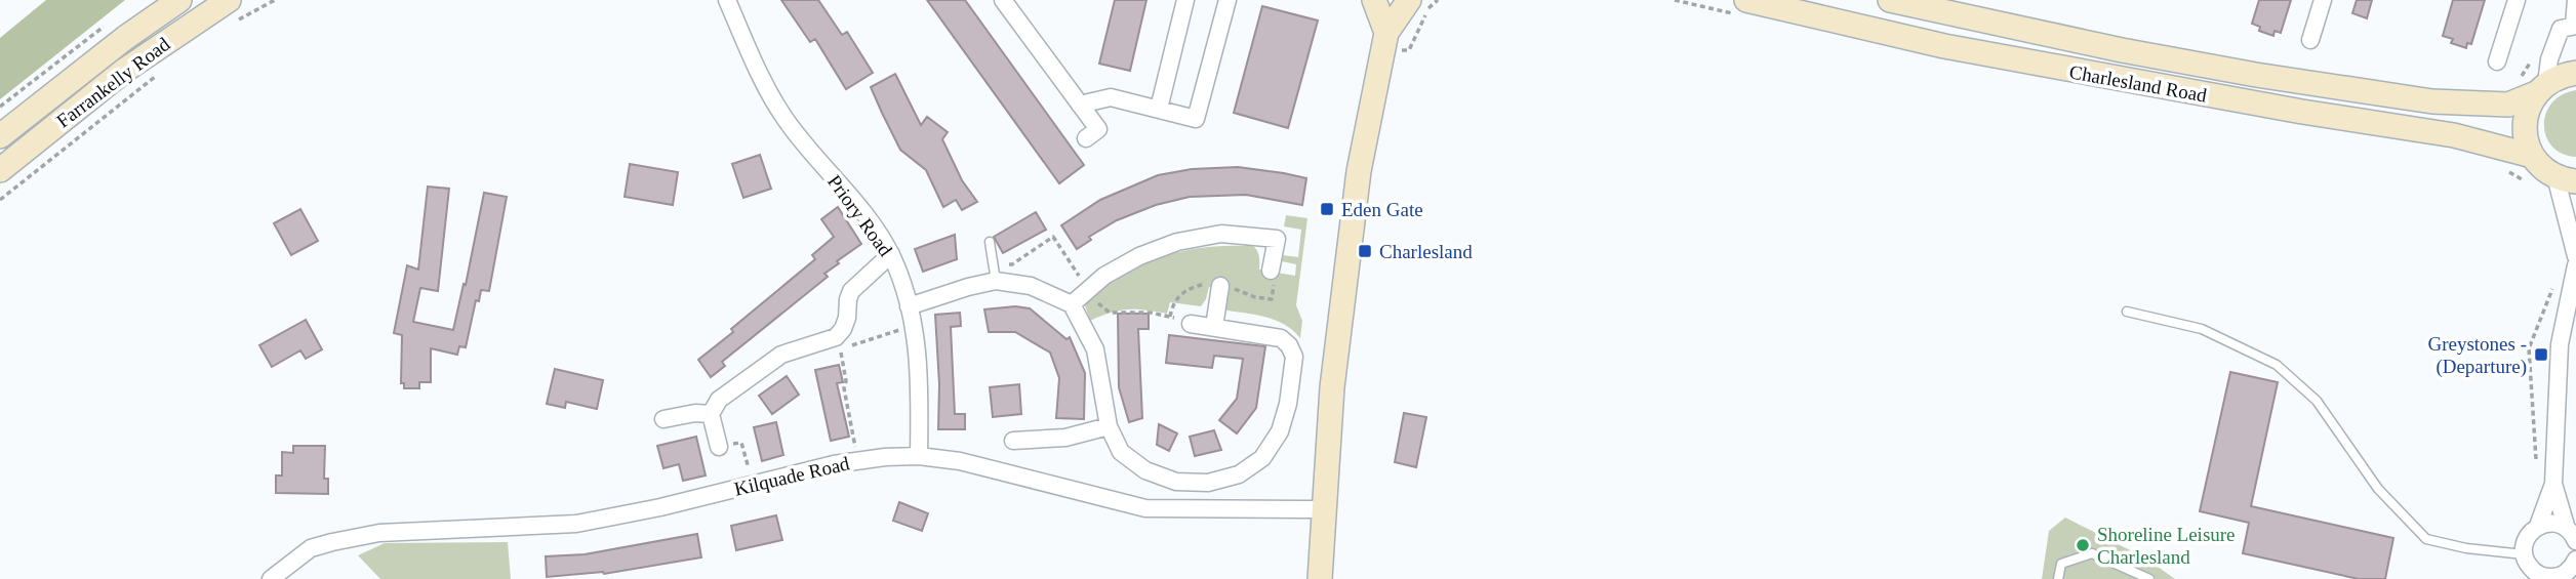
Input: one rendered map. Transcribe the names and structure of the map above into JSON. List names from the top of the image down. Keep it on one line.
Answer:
{"streets":{"main road":["Farrankelly Road","Charlesland Road"],"street":["Priory Road","Kilquade Road"]},"crossings":[["Priory Road","Kilquade Road"]],"places":{"transit":["Eden Gate","Charlesland","Greystones - (Departure)"],"other":["Shoreline Leisure Charlesland"]}}
